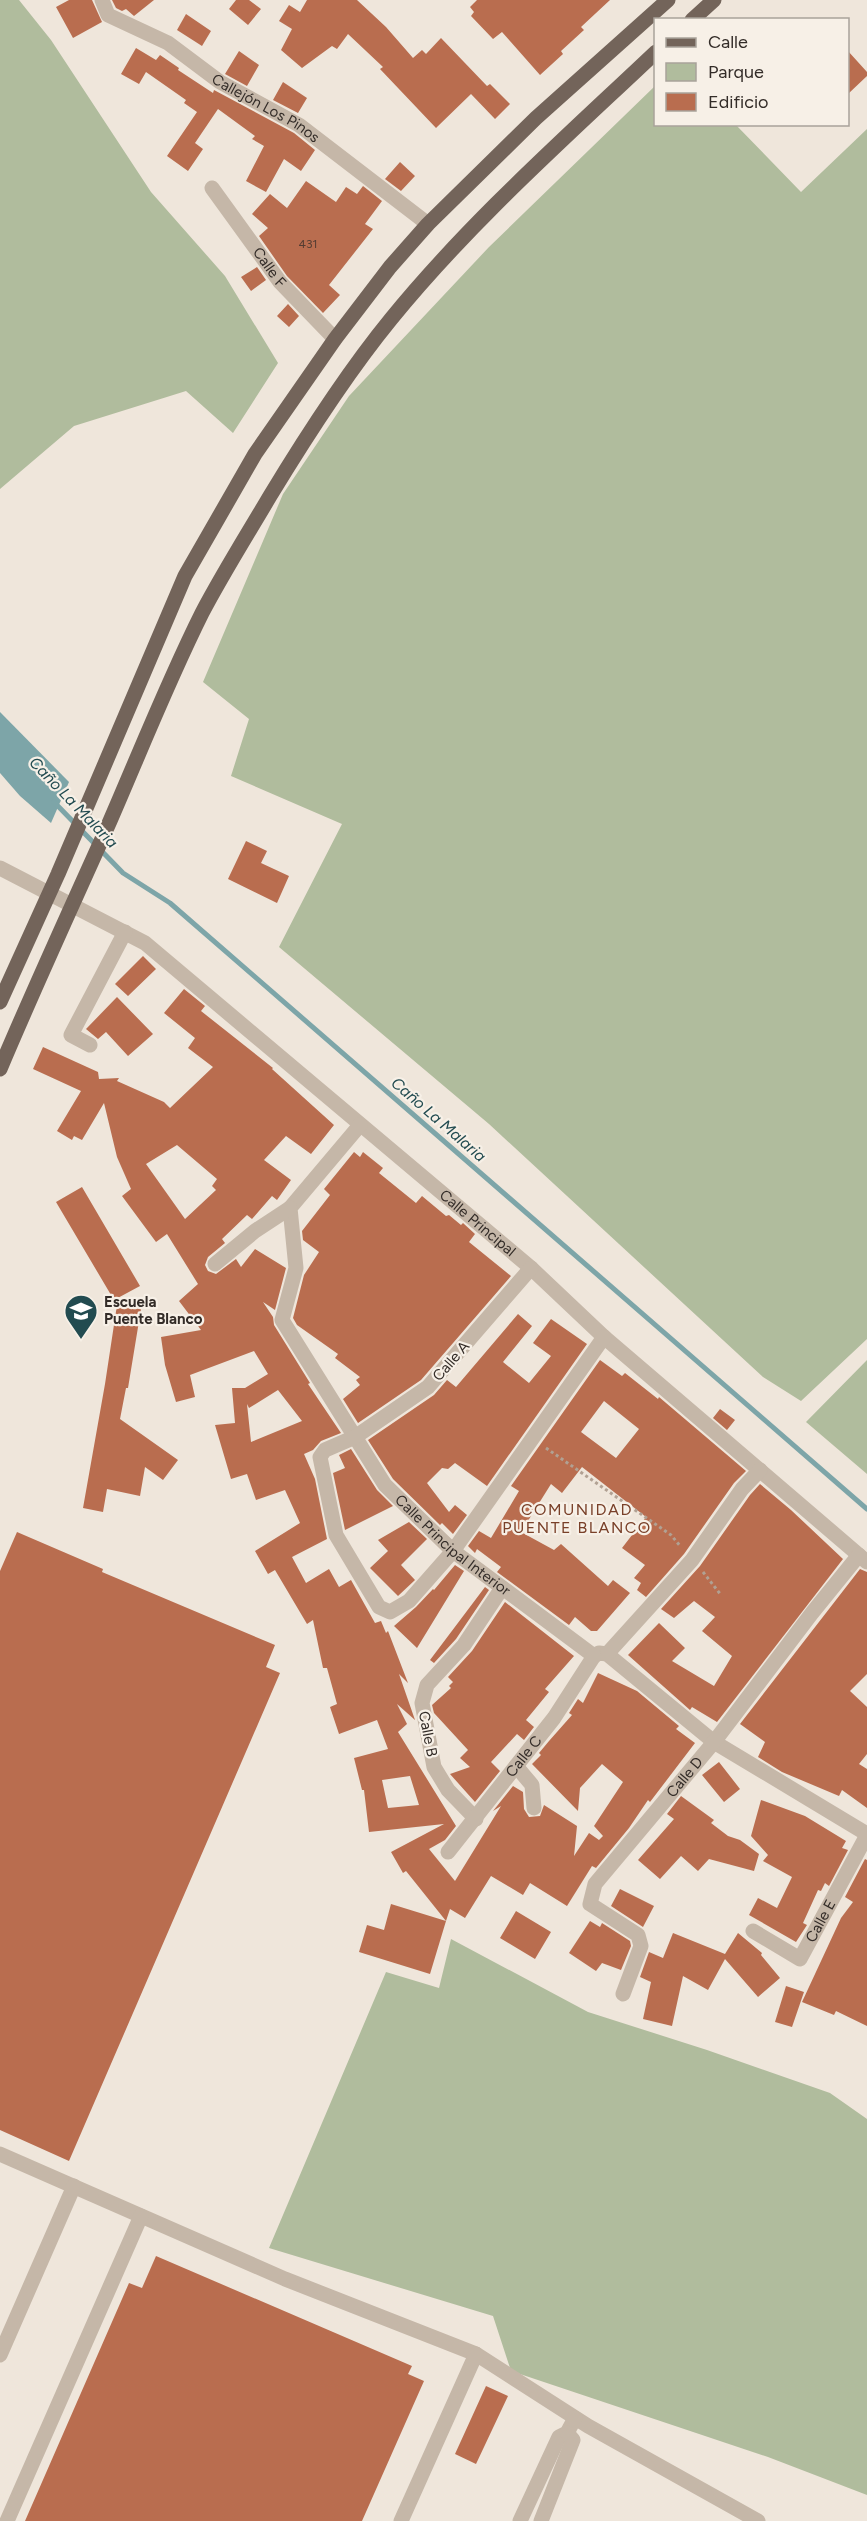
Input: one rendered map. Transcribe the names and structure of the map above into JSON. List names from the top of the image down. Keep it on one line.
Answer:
{"streets":{"street":["Callejón Los Pinos","Calle F","Calle Principal","Calle A","Calle Principal Interior","Calle B","Calle C","Calle D","Calle E"]},"crossings":[["Calle Principal","Calle A"],["Calle Principal","Calle C"],["Calle Principal","Calle D"],["Calle A","Calle Principal Interior"],["Calle Principal Interior","Calle B"],["Calle Principal Interior","Calle C"],["Calle Principal Interior","Calle D"],["Calle Principal Interior","Calle E"],["Calle B","Calle C"]],"districts":["COMUNIDAD PUENTE BLANCO"],"water":["Caño La Malaria"],"places":{"school or university":["Escuela Puente Blanco"]},"house_numbers":["431"],"legend":["Calle","Parque","Edificio"]}
